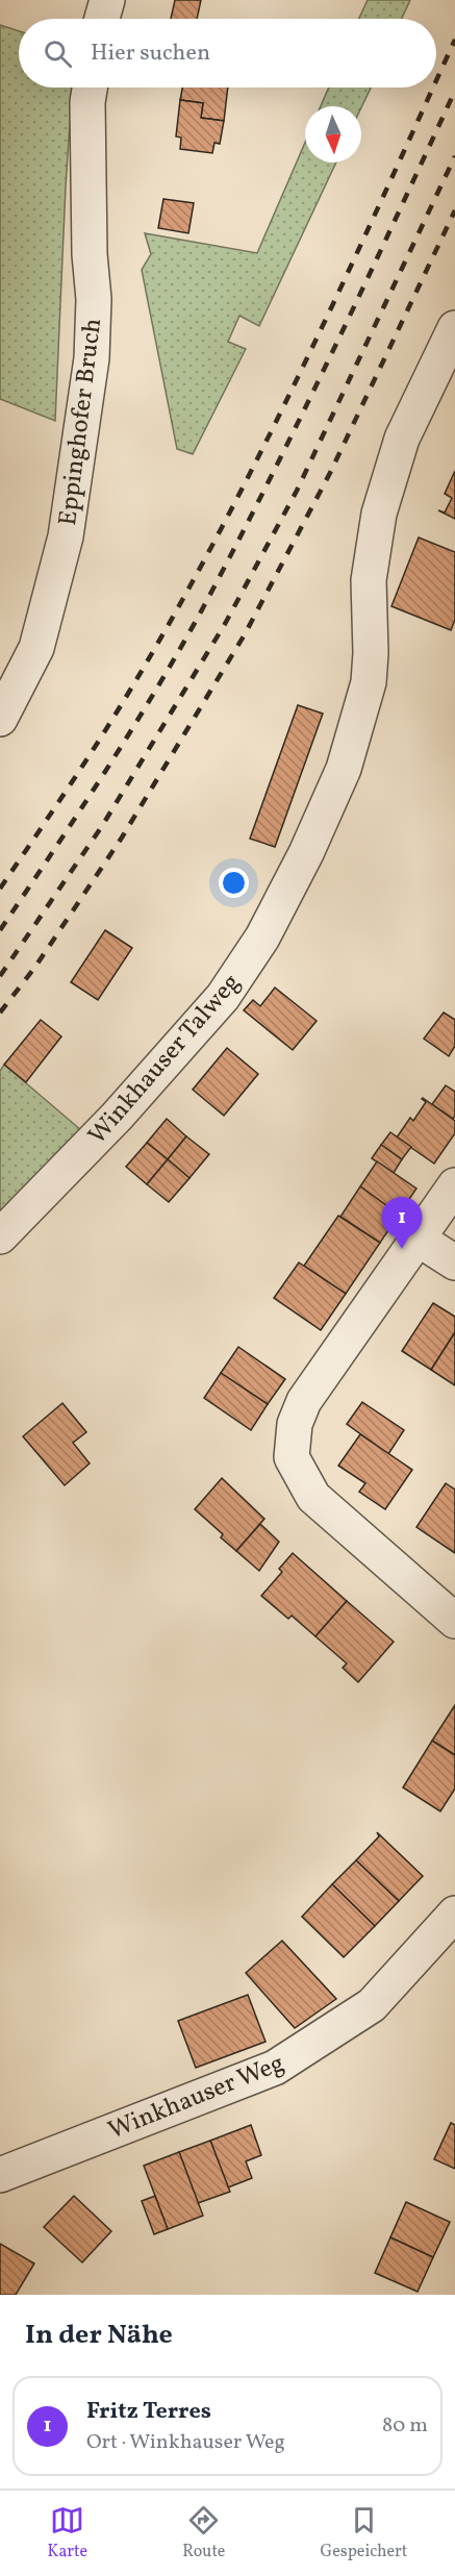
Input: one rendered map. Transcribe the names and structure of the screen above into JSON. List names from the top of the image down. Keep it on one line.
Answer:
{"streets":{"street":["Eppinghofer Bruch","Winkhauser Talweg","Winkhauser Weg"]},"north":"bottom","page":{"search":"Hier suchen","pins":"1","heading":"In der Nähe","list":[{"mark":"1","name":"Fritz Terres","note":"Ort · Winkhauser Weg","value":"80 m"}],"nav":["Karte","Route","Gespeichert"]}}
